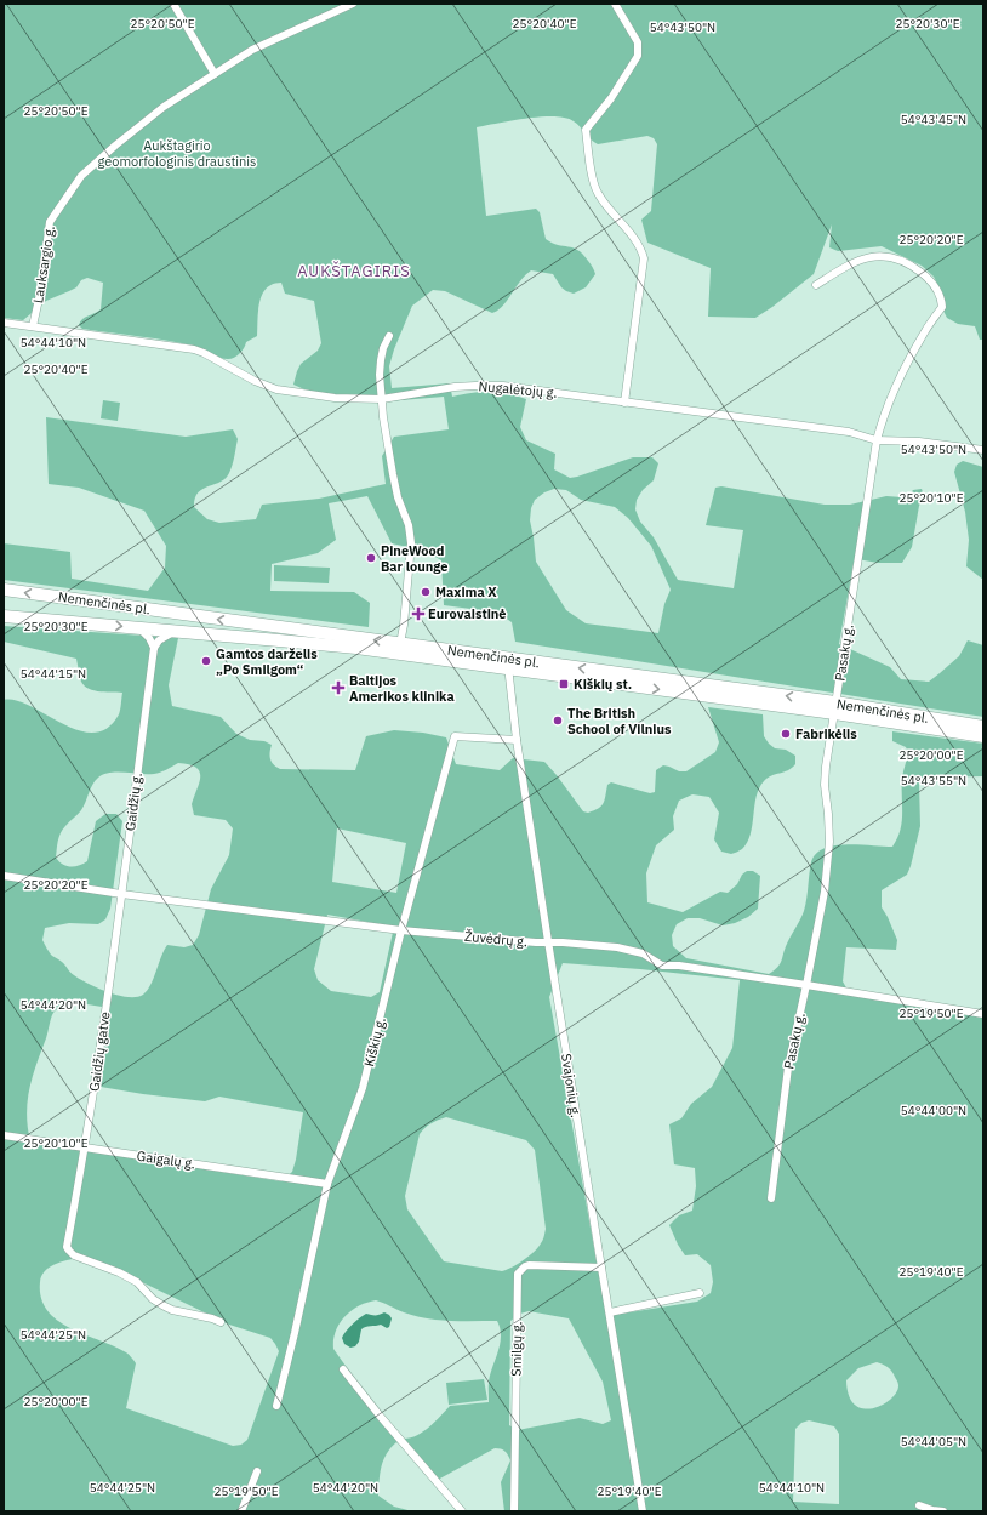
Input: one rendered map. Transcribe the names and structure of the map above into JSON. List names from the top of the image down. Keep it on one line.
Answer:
{"streets":{"main road":["Nemenčinės pl."],"street":["Lauksargio g.","Nugalėtojų g.","Pasakų g.","Gaidžių g.","Žuvėdrų g.","Kiškių g.","Gaidžių gatve","Svajonių g.","Gaigalų g.","Smilgų g."]},"crossings":[["Lauksargio g.","Nugalėtojų g."],["Nugalėtojų g.","Pasakų g."],["Nemenčinės pl.","Pasakų g."],["Nemenčinės pl.","Svajonių g."],["Pasakų g.","Žuvėdrų g."],["Gaidžių g.","Žuvėdrų g."],["Gaidžių g.","Gaidžių gatve"],["Žuvėdrų g.","Kiškių g."],["Žuvėdrų g.","Svajonių g."],["Kiškių g.","Svajonių g."],["Kiškių g.","Gaigalų g."],["Gaidžių gatve","Gaigalų g."],["Svajonių g.","Smilgų g."]],"districts":["AUKŠTAGIRIS"],"parks":["Aukštagirio geomorfologinis draustinis"],"places":{"other":["PineWood Bar lounge","Maxima X","Gamtos darželis „Po Smilgom“","The British School of Vilnius","Fabrikėlis"],"health":["Eurovaistinė","Baltijos Amerikos klinika"],"transit":["Kiškių st."]},"coordinates":["25°20'50\"E","25°20'40\"E","25°20'30\"E","54°43'50\"N","54°43'45\"N","25°20'20\"E","54°44'10\"N","25°20'10\"E","54°44'15\"N","25°20'00\"E","54°43'55\"N","54°44'20\"N","25°19'50\"E","54°44'00\"N","25°19'40\"E","54°44'25\"N","54°44'05\"N"]}
